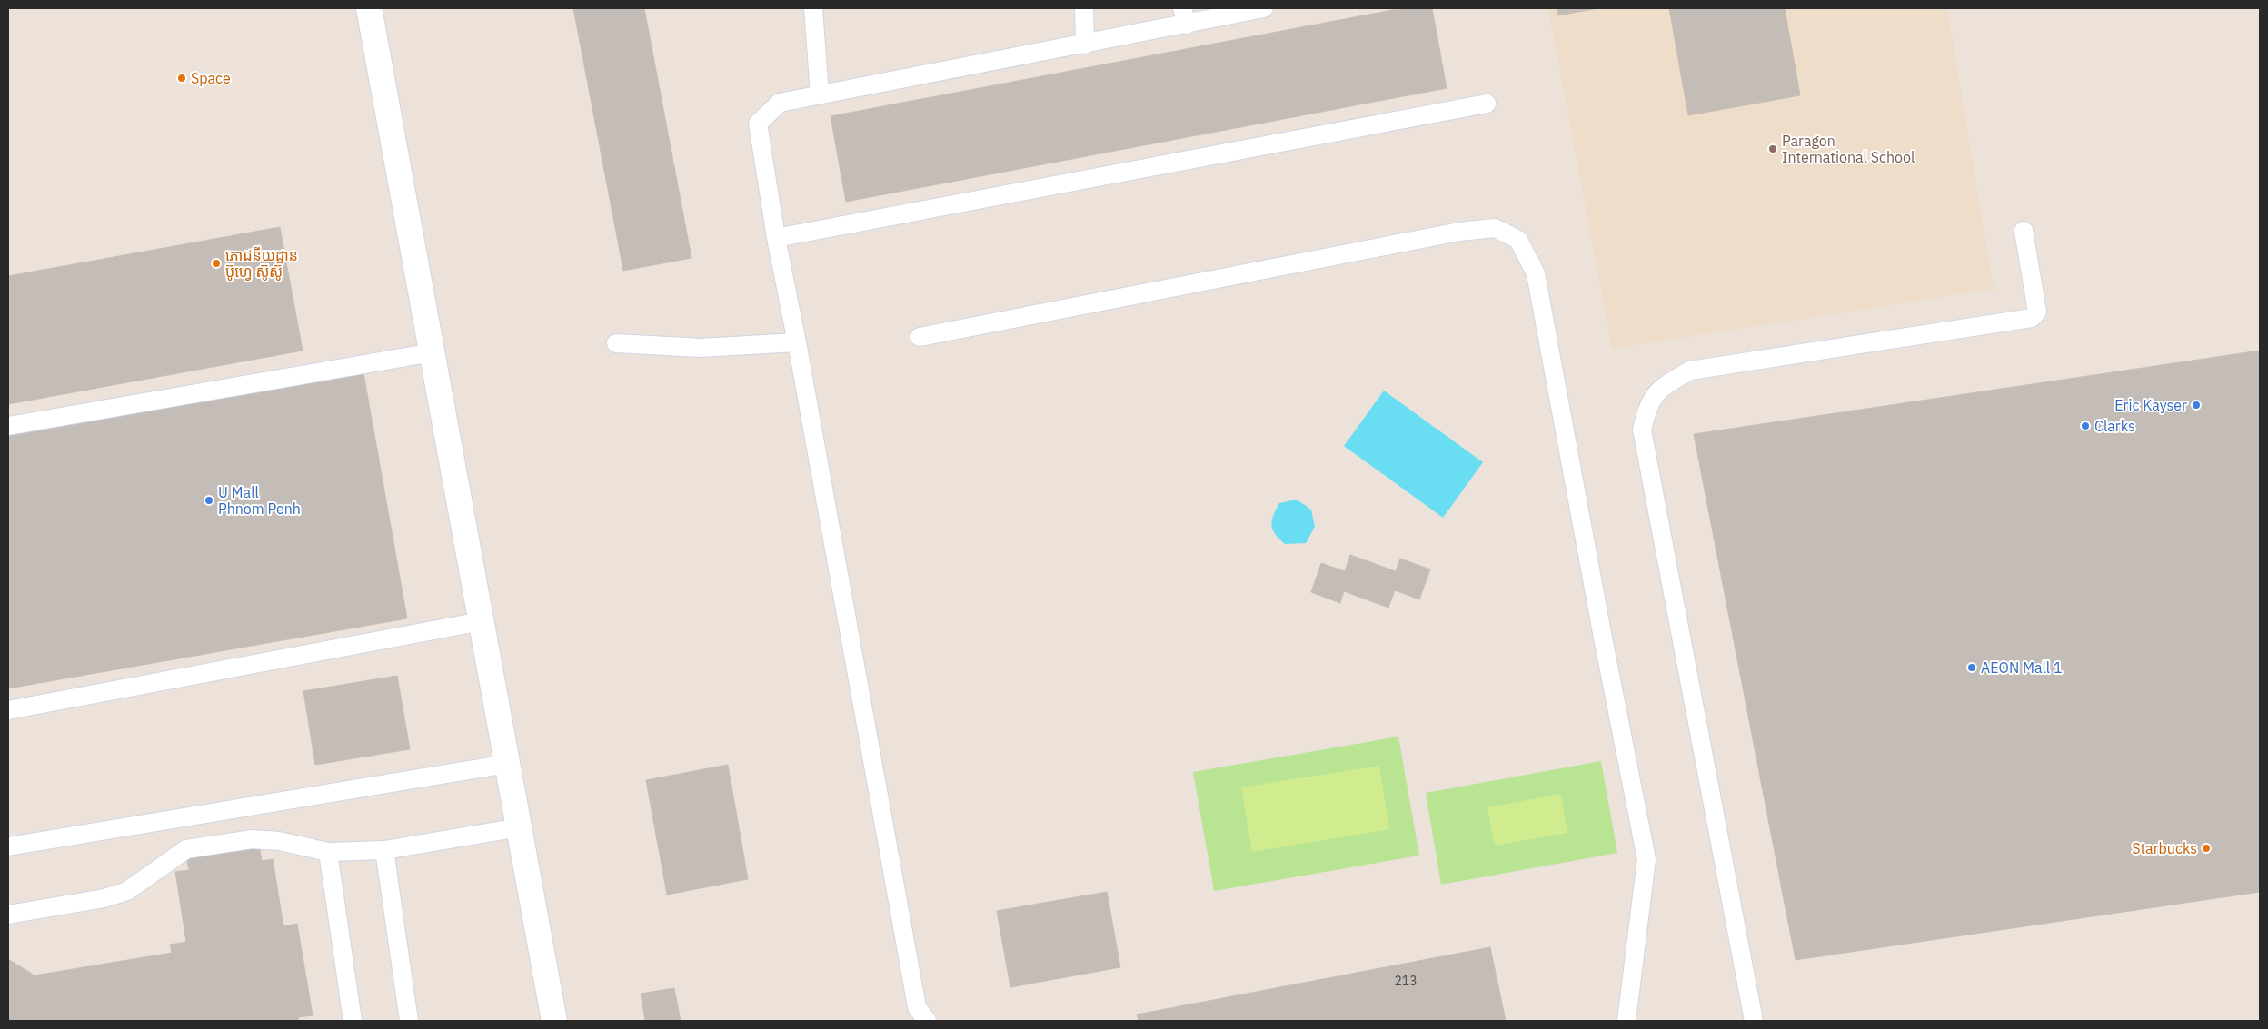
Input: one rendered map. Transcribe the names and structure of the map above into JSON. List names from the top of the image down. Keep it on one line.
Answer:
{"places":["Space","Paragon International School","ភោជនីយដ្ឋាន ប៊ូហ្វេ ស៊ូស៊ូ","Eric Kayser","Clarks","U Mall Phnom Penh","AEON Mall 1","Starbucks"],"house_numbers":["213"]}
